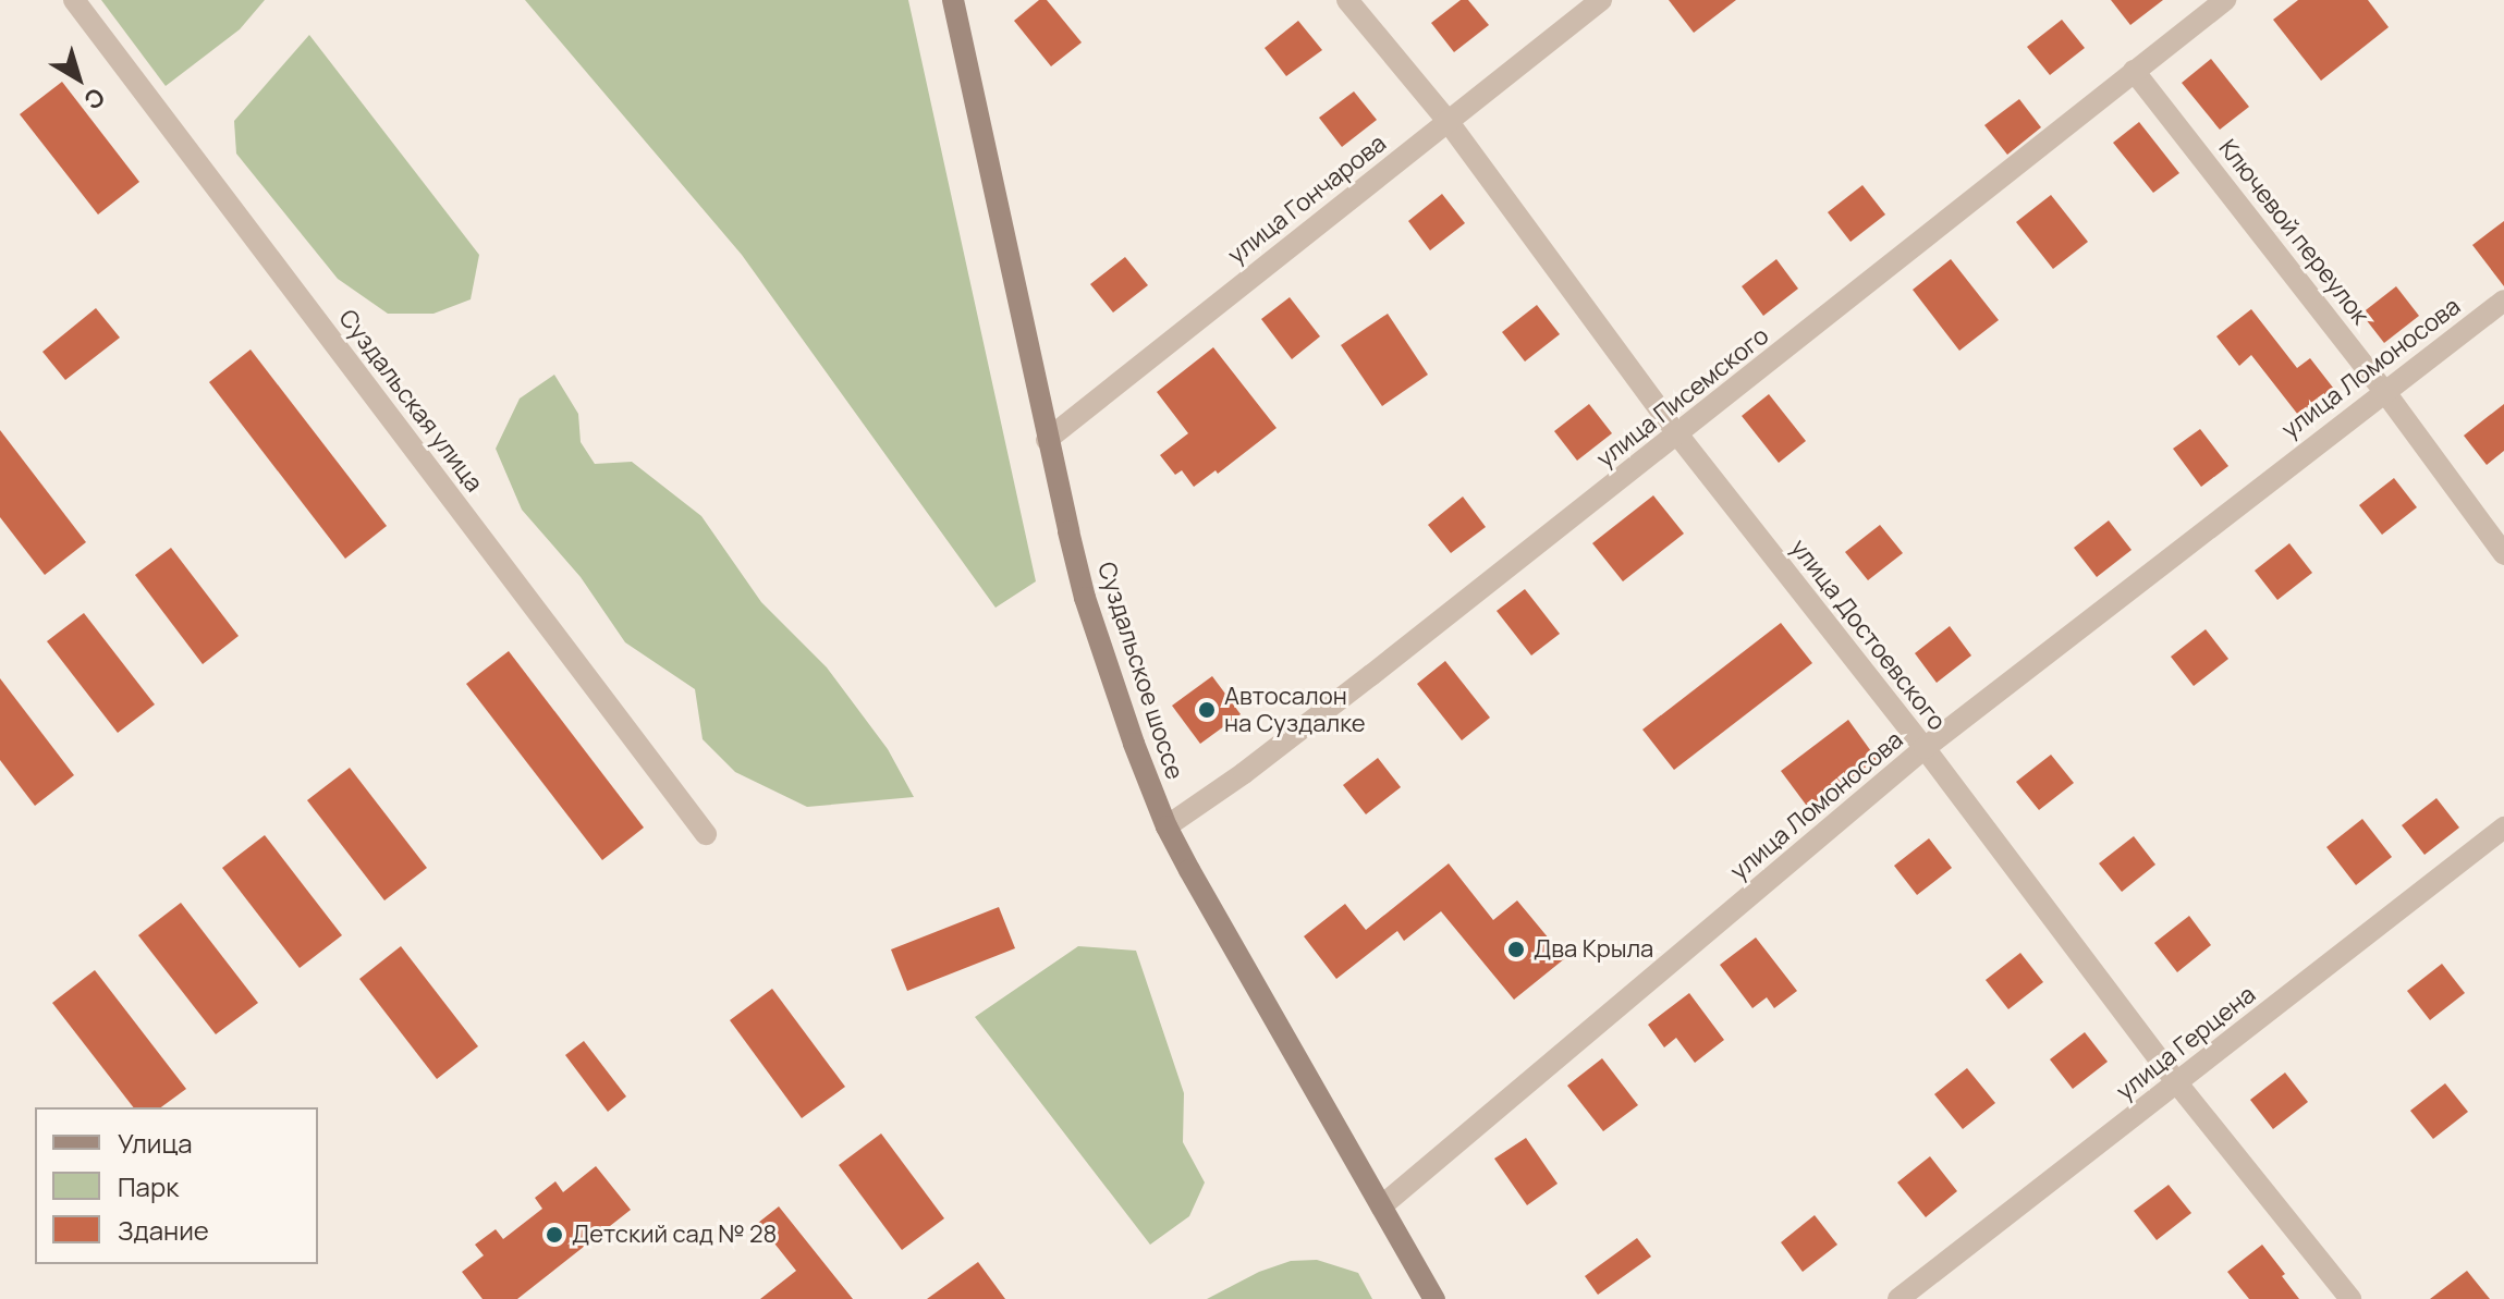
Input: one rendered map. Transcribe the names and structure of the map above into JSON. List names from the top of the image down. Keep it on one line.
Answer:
{"streets":{"main road":["Суздальское шоссе"],"street":["улица Гончарова","Ключевой переулок","улица Ломоносова","улица Писемского","Суздальская улица","улица Достоевского","улица Герцена"]},"crossings":[["улица Гончарова","улица Достоевского"],["улица Гончарова","Суздальское шоссе"],["Ключевой переулок","улица Ломоносова"],["Ключевой переулок","улица Писемского"],["улица Ломоносова","улица Достоевского"],["улица Ломоносова","Суздальское шоссе"],["улица Писемского","улица Достоевского"],["улица Писемского","Суздальское шоссе"],["улица Достоевского","улица Герцена"]],"places":["Автосалон на Суздалке","Два Крыла","Детский сад № 28"],"legend":["Улица","Парк","Здание"],"north":"bottom right"}
